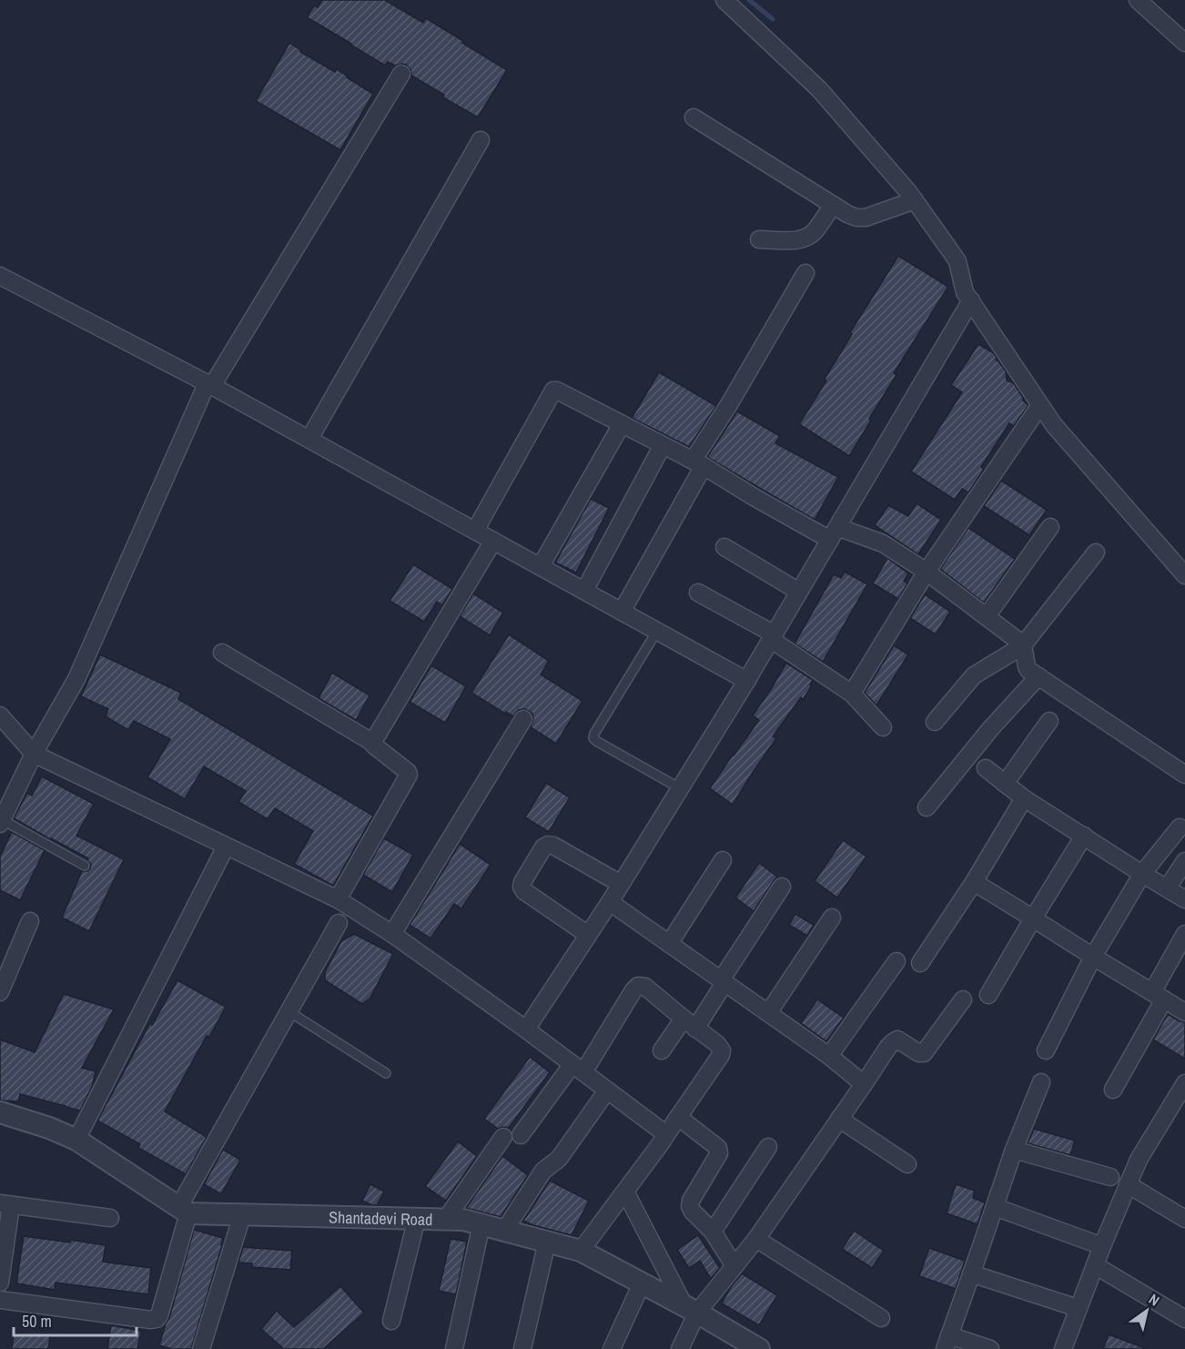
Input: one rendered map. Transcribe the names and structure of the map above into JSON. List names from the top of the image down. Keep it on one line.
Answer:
{"streets":{"street":["Shantadevi Road"]},"scale_bar":"50 m","north":"top right"}
